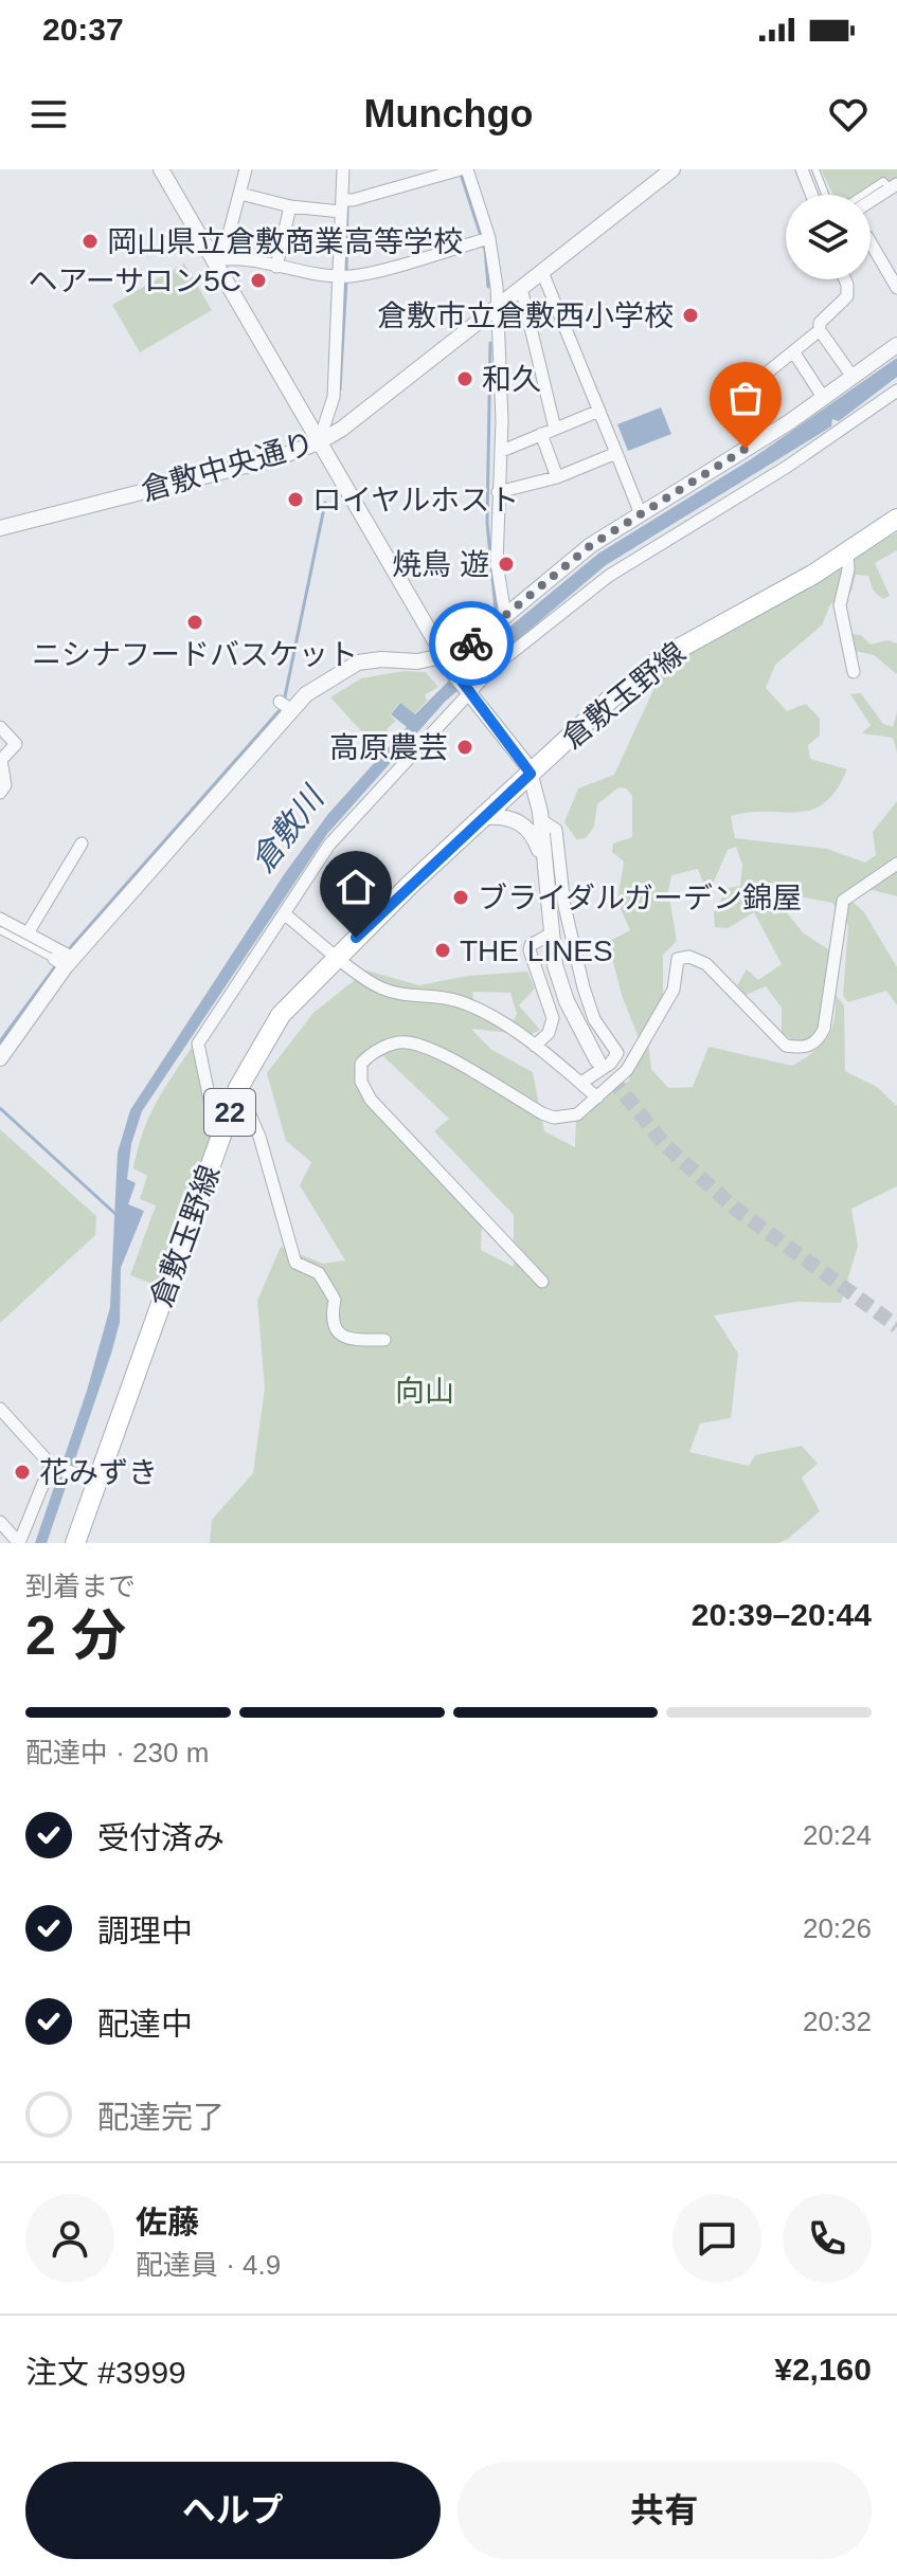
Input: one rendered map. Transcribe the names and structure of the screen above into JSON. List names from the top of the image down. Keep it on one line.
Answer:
{"streets":{"main road":["倉敷玉野線","22"],"street":["倉敷中央通り"]},"water":["倉敷川"],"parks":["向山"],"places":["岡山県立倉敷商業高等学校","ヘアーサロン5C","倉敷市立倉敷西小学校","和久","ロイヤルホスト","焼鳥 遊","ニシナフードバスケット","高原農芸","ブライダルガーデン錦屋","THE LINES","花みずき"],"page":{"status":"20:37","header":"Munchgo","heading":["2 分","到着まで","20:39–20:44"],"panel":["佐藤","配達員 · 4.9","注文 #3999","¥2,160"],"bar":"配達中 · 230 m","list":[["受付済み","20:24"],["調理中","20:26"],["配達中","20:32"],"配達完了"],"buttons":["ヘルプ","共有"]}}
